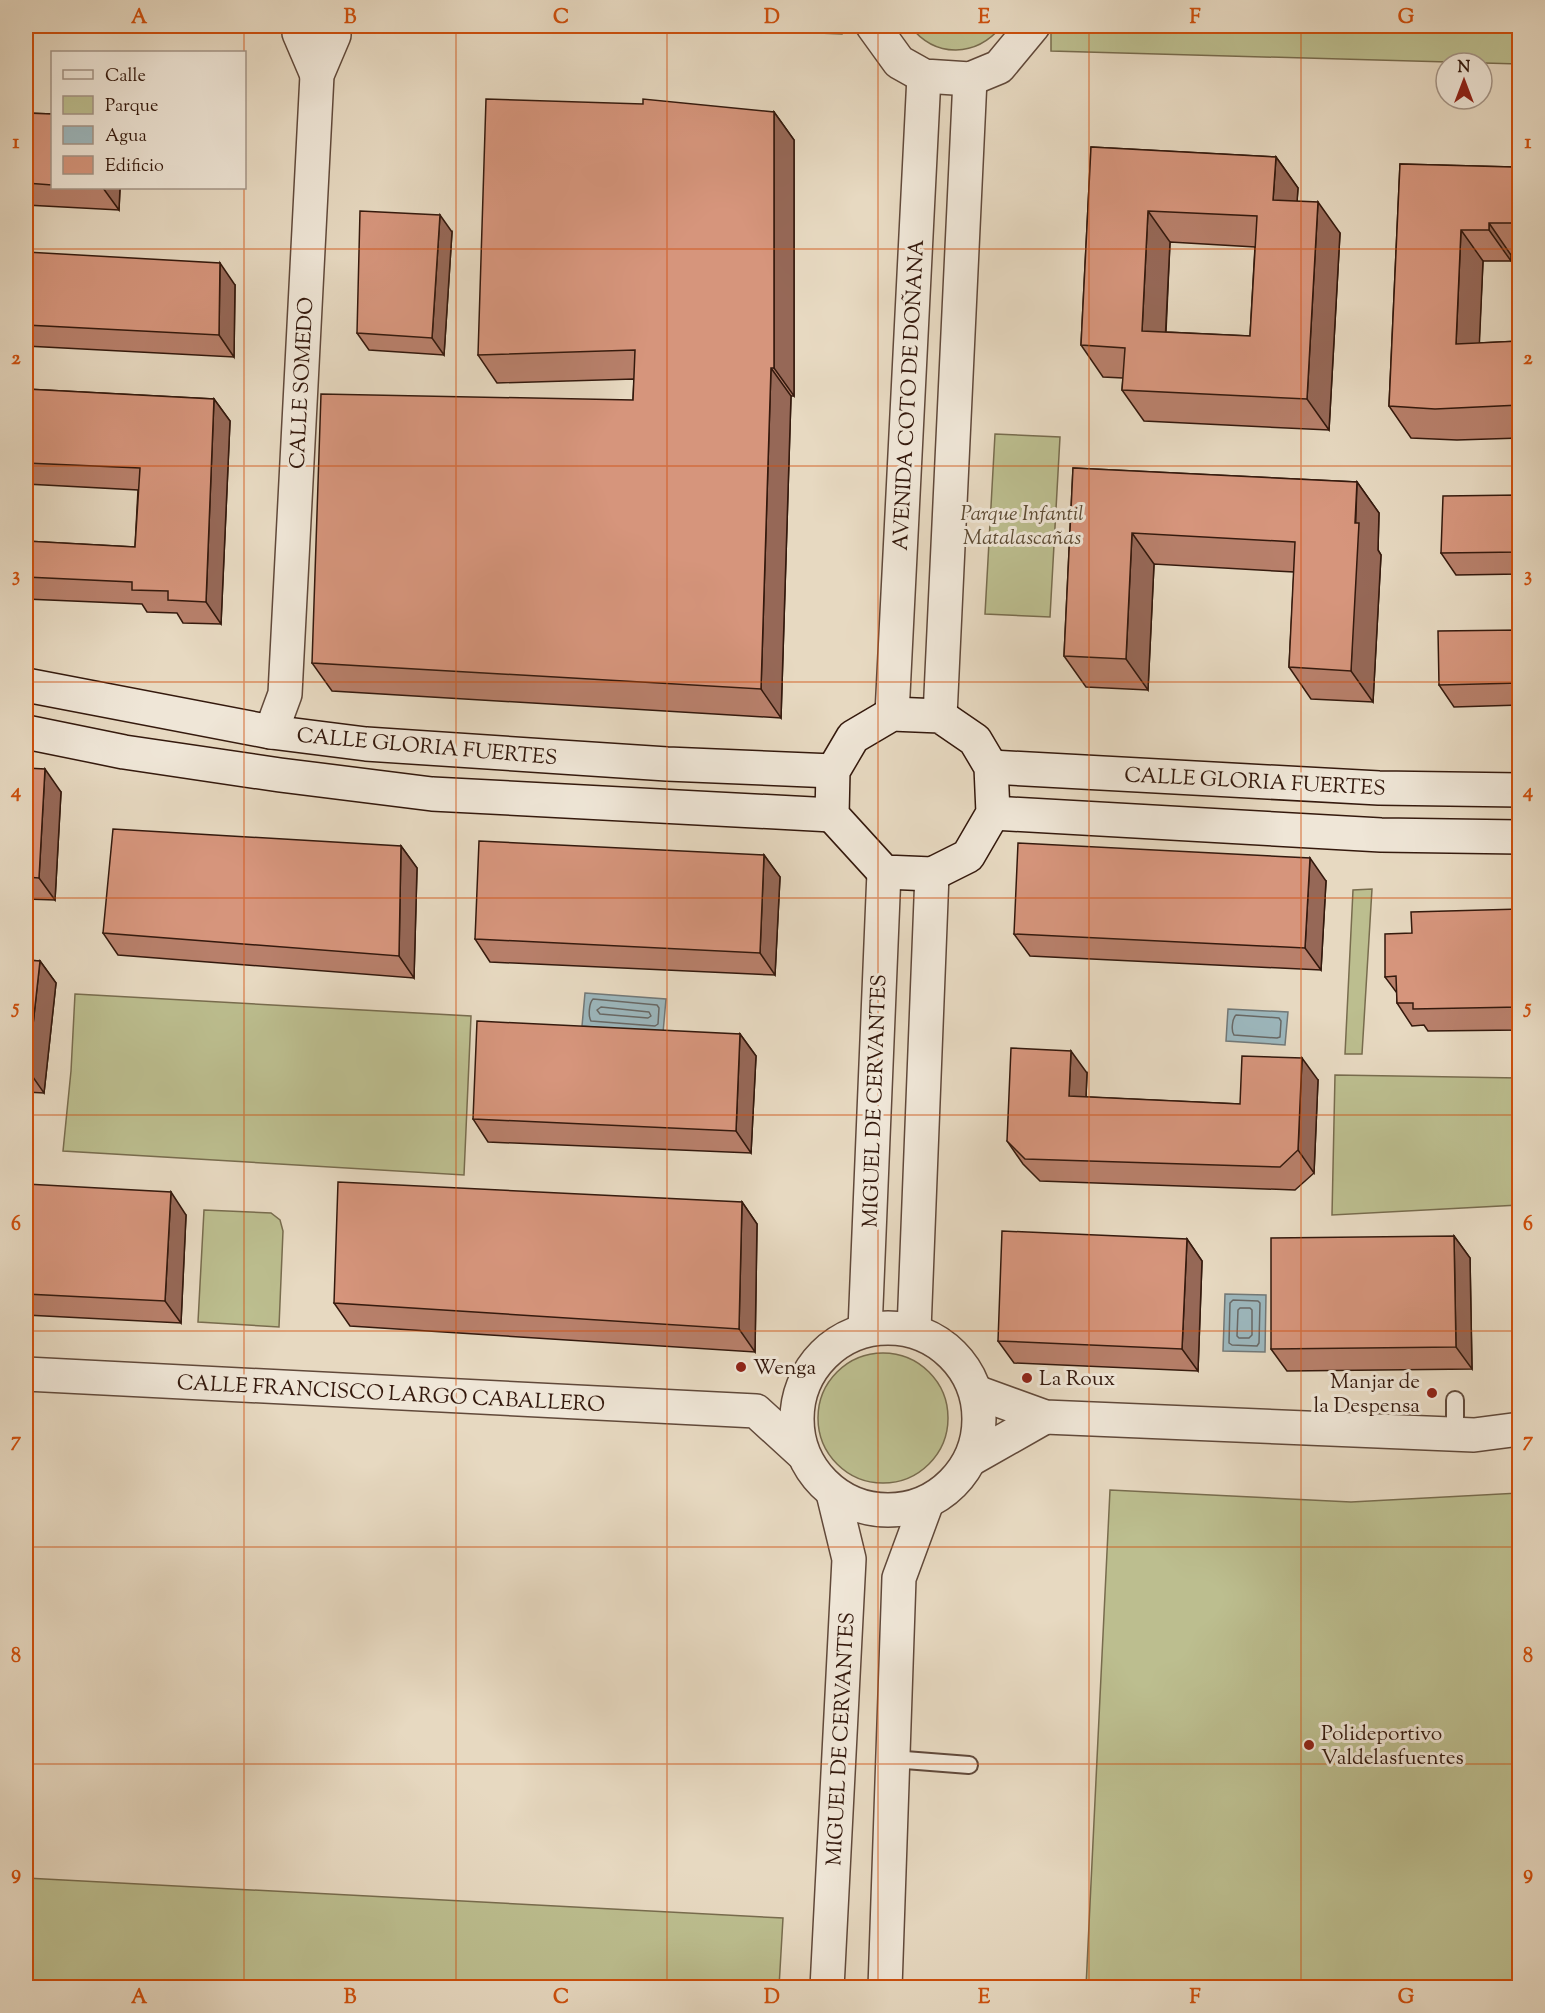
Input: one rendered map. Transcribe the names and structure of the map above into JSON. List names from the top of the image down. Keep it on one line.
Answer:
{"streets":{"street":["CALLE SOMEDO","AVENIDA COTO DE DOÑANA","CALLE GLORIA FUERTES","MIGUEL DE CERVANTES","CALLE FRANCISCO LARGO CABALLERO"]},"crossings":[["CALLE SOMEDO","CALLE GLORIA FUERTES"],["AVENIDA COTO DE DOÑANA","CALLE GLORIA FUERTES"],["AVENIDA COTO DE DOÑANA","MIGUEL DE CERVANTES"],["CALLE GLORIA FUERTES","MIGUEL DE CERVANTES"]],"parks":["Parque Infantil Matalascañas"],"places":["Wenga","La Roux","Manjar de la Despensa","Polideportivo Valdelasfuentes"],"legend":["Calle","Parque","Agua","Edificio"],"north":"top","grid":{"columns":["A","B","C","D","E","F","G"],"rows":["1","2","3","4","5","6","7","8","9"]}}
